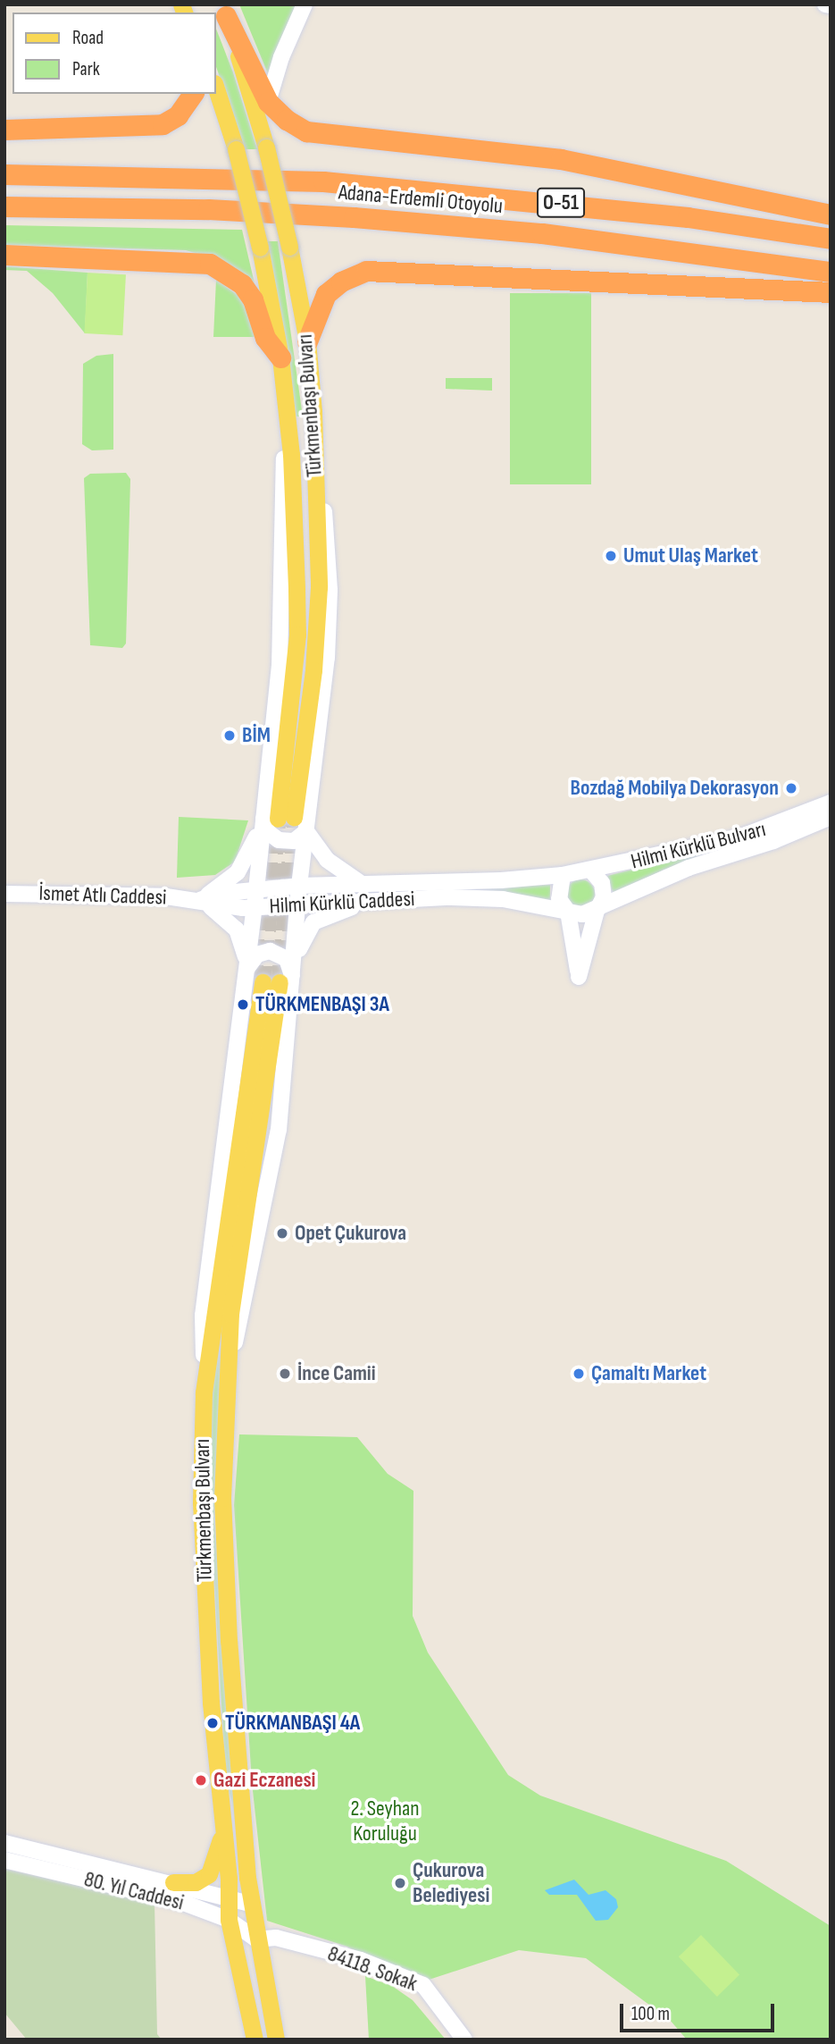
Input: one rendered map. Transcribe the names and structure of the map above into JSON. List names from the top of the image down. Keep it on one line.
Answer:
{"streets":{"highway":["Adana-Erdemli Otoyolu","O-51"],"main road":["Türkmenbaşı Bulvarı","Hilmi Kürklü Bulvarı","İsmet Atlı Caddesi","Hilmi Kürklü Caddesi","80. Yıl Caddesi","84118. Sokak"]},"crossings":[["Türkmenbaşı Bulvarı","80. Yıl Caddesi"],["Türkmenbaşı Bulvarı","84118. Sokak"],["Hilmi Kürklü Bulvarı","Hilmi Kürklü Caddesi"],["İsmet Atlı Caddesi","Hilmi Kürklü Caddesi"],["80. Yıl Caddesi","84118. Sokak"]],"parks":["2. Seyhan Koruluğu"],"places":["Umut Ulaş Market","BİM","Bozdağ Mobilya Dekorasyon","TÜRKMENBAŞI 3A","Opet Çukurova","İnce Camii","Çamaltı Market","TÜRKMANBAŞI 4A","Gazi Eczanesi","Çukurova Belediyesi"],"legend":["Road","Park"],"scale_bar":"100 m"}
